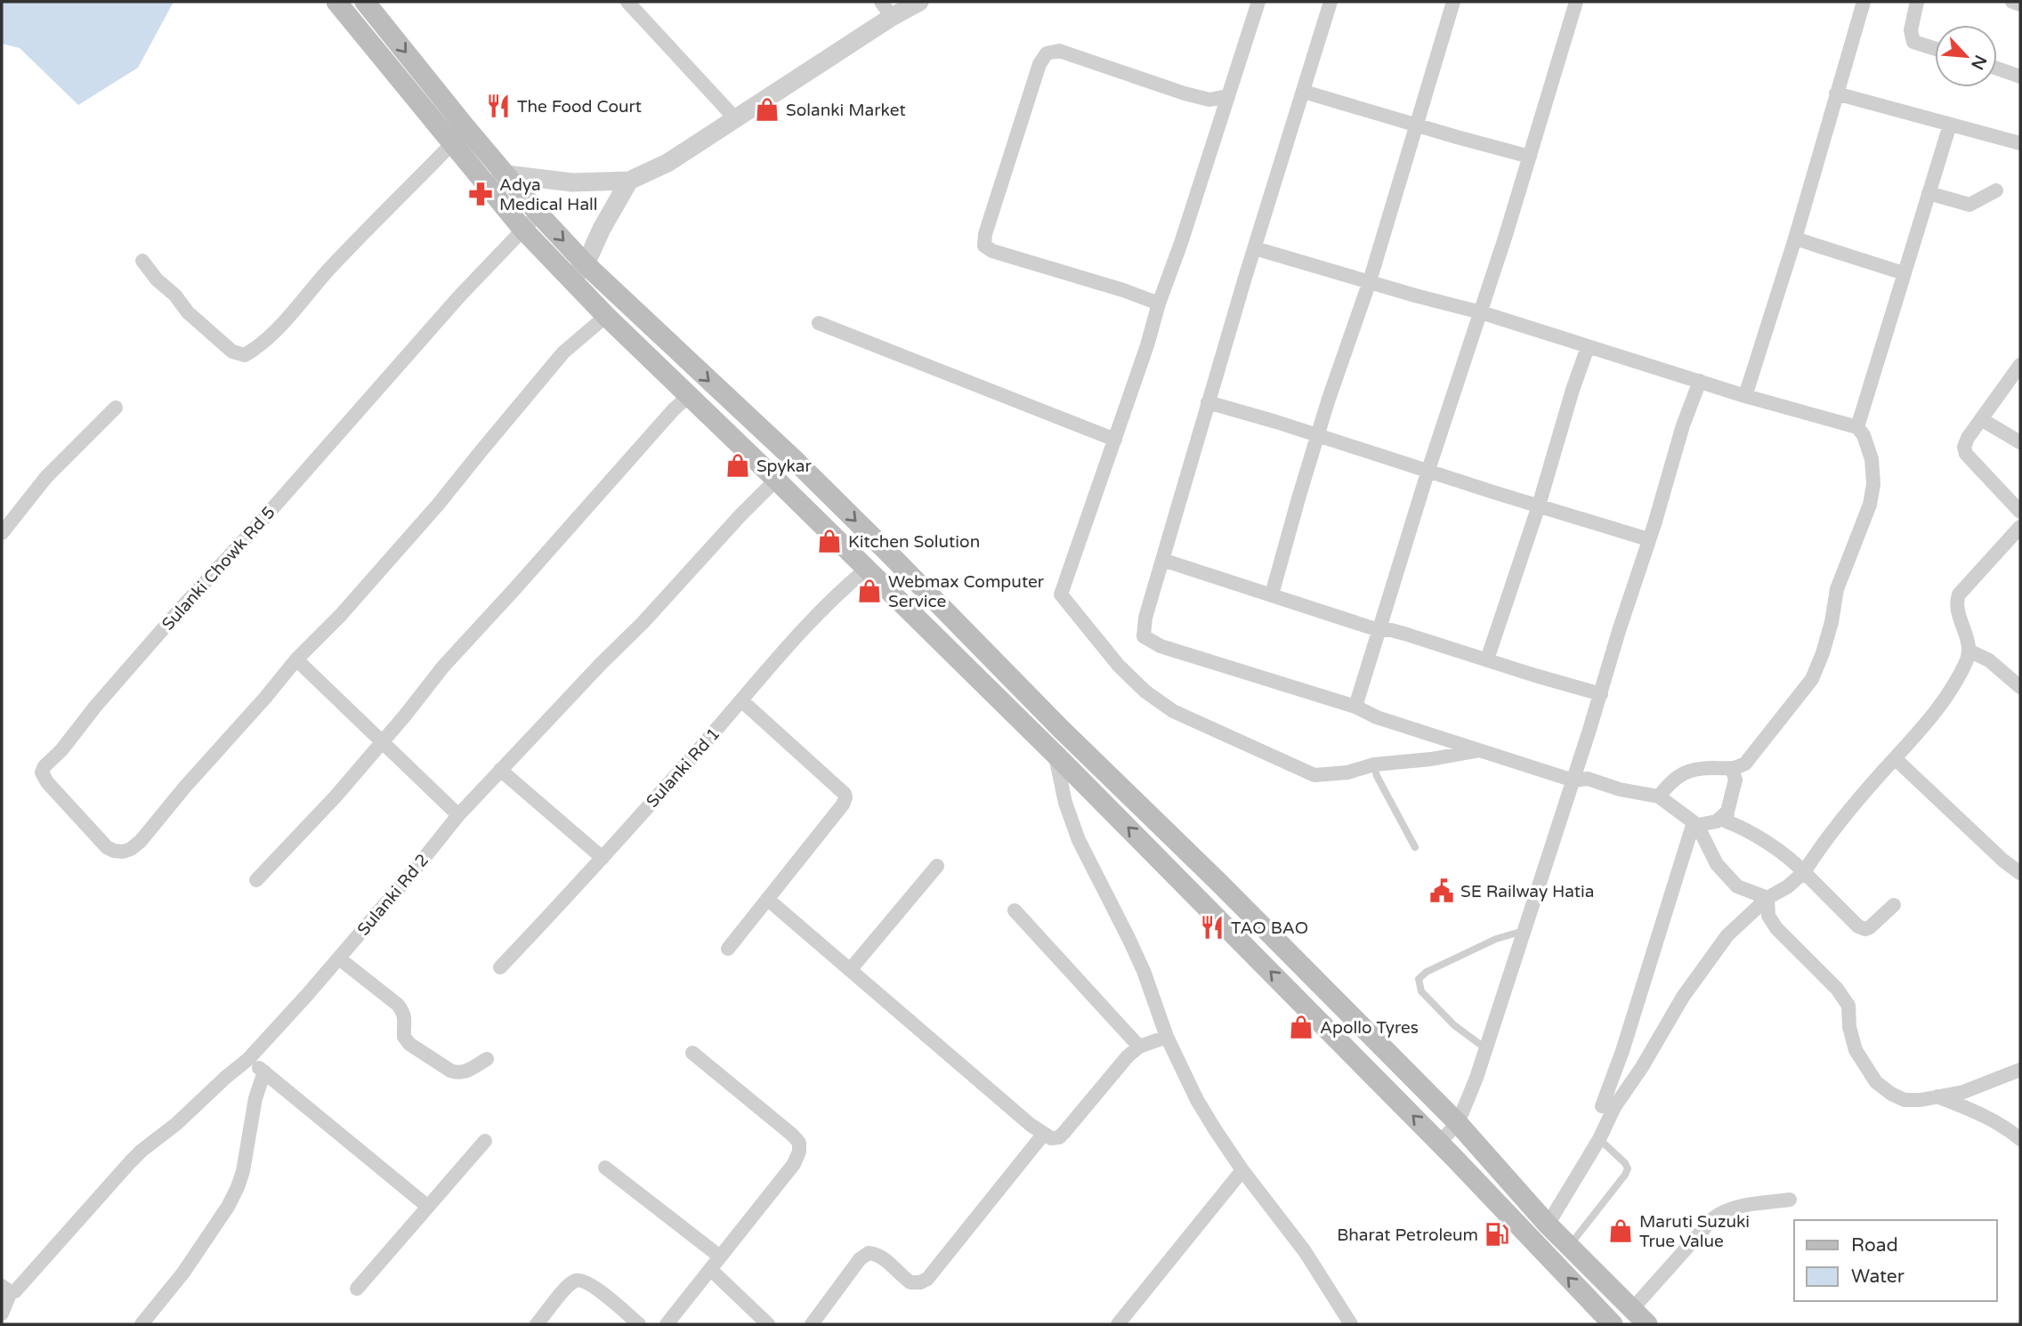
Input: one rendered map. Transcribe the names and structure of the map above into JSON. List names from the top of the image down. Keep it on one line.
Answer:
{"streets":{"street":["Sulanki Chowk Rd 5","Sulanki Rd 1","Sulanki Rd 2"]},"places":{"restaurant":["The Food Court","TAO BAO"],"shop":["Solanki Market","Spykar","Kitchen Solution","Webmax Computer Service","Apollo Tyres","Maruti Suzuki True Value"],"pharmacy":["Adya Medical Hall"],"public building":["SE Railway Hatia"],"fuel station":["Bharat Petroleum"]},"legend":["Road","Water"],"north":"bottom right"}
